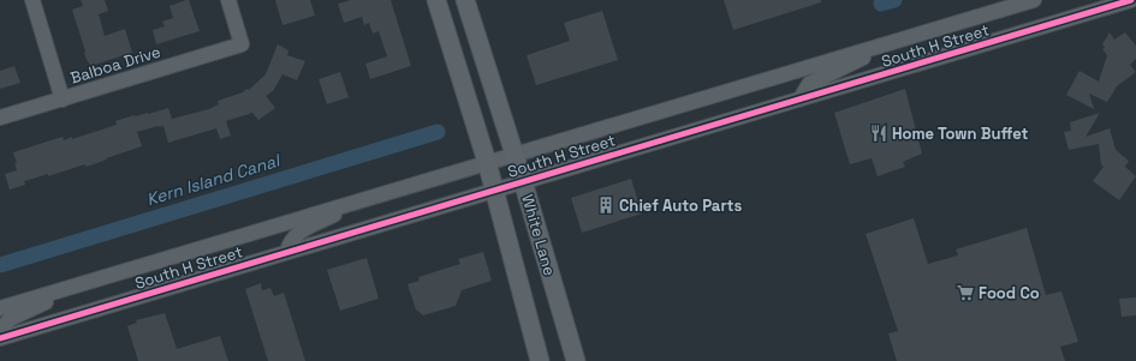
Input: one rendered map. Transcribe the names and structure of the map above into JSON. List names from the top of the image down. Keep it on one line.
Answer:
{"streets":{"main road":["White Lane"],"street":["South H Street","Balboa Drive"]},"crossings":[["South H Street","White Lane"]],"water":["Kern Island Canal"],"places":{"restaurant":["Home Town Buffet"],"building":["Chief Auto Parts"],"supermarket":["Food Co"]}}
